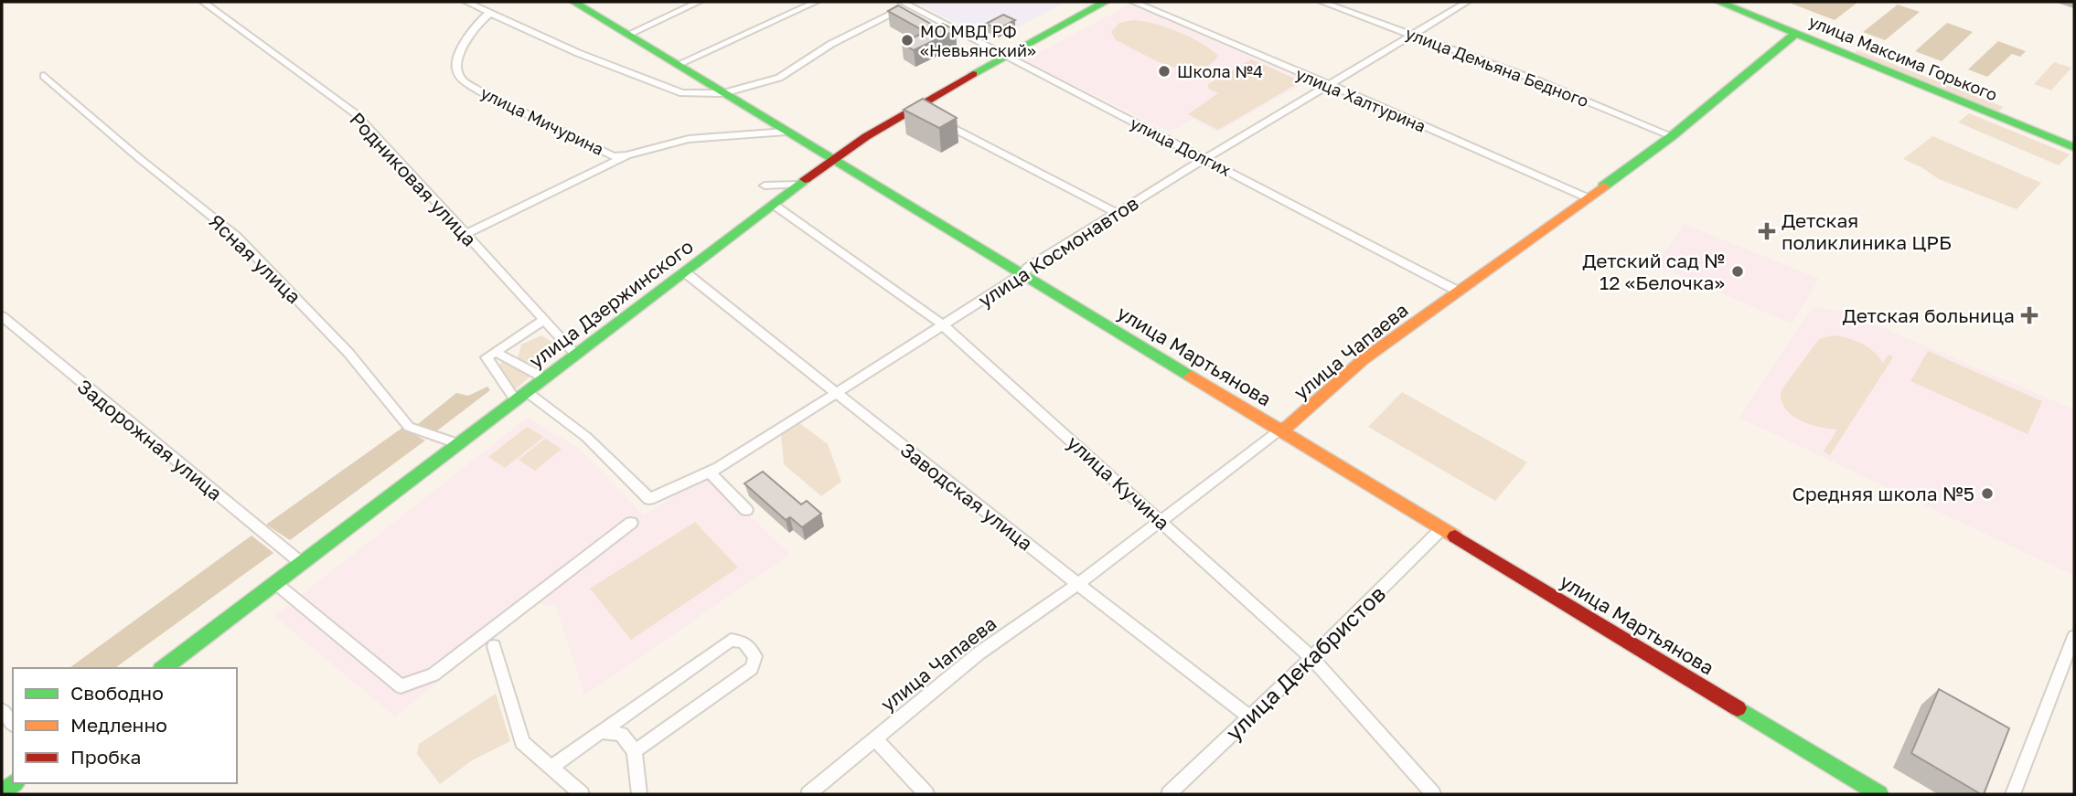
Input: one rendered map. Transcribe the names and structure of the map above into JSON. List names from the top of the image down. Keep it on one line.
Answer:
{"streets":{"main road":["улица Максима Горького","улица Дзержинского","улица Чапаева","улица Мартьянова"],"street":["улица Демьяна Бедного","улица Халтурина","улица Мичурина","улица Долгих","Родниковая улица","улица Космонавтов","Ясная улица","Задорожная улица","улица Кучина","Заводская улица","улица Декабристов"]},"crossings":[["улица Максима Горького","улица Чапаева"],["улица Демьяна Бедного","улица Космонавтов"],["улица Демьяна Бедного","улица Чапаева"],["улица Халтурина","улица Космонавтов"],["улица Халтурина","улица Чапаева"],["улица Долгих","улица Космонавтов"],["улица Долгих","улица Дзержинского"],["улица Долгих","улица Чапаева"],["Родниковая улица","улица Дзержинского"],["улица Космонавтов","улица Дзержинского"],["улица Космонавтов","улица Мартьянова"],["улица Космонавтов","улица Кучина"],["улица Космонавтов","Заводская улица"],["Ясная улица","улица Дзержинского"],["улица Дзержинского","улица Мартьянова"],["улица Дзержинского","Задорожная улица"],["улица Дзержинского","улица Кучина"],["улица Дзержинского","Заводская улица"],["улица Чапаева","улица Мартьянова"],["улица Чапаева","улица Кучина"],["улица Чапаева","Заводская улица"],["улица Мартьянова","улица Декабристов"],["улица Кучина","улица Декабристов"],["Заводская улица","улица Декабристов"]],"places":{"other":["МО МВД РФ «Невьянский»","Школа №4","Детский сад № 12 «Белочка»","Средняя школа №5"],"health":["Детская поликлиника ЦРБ","Детская больница"]},"legend":["Свободно","Медленно","Пробка"]}
